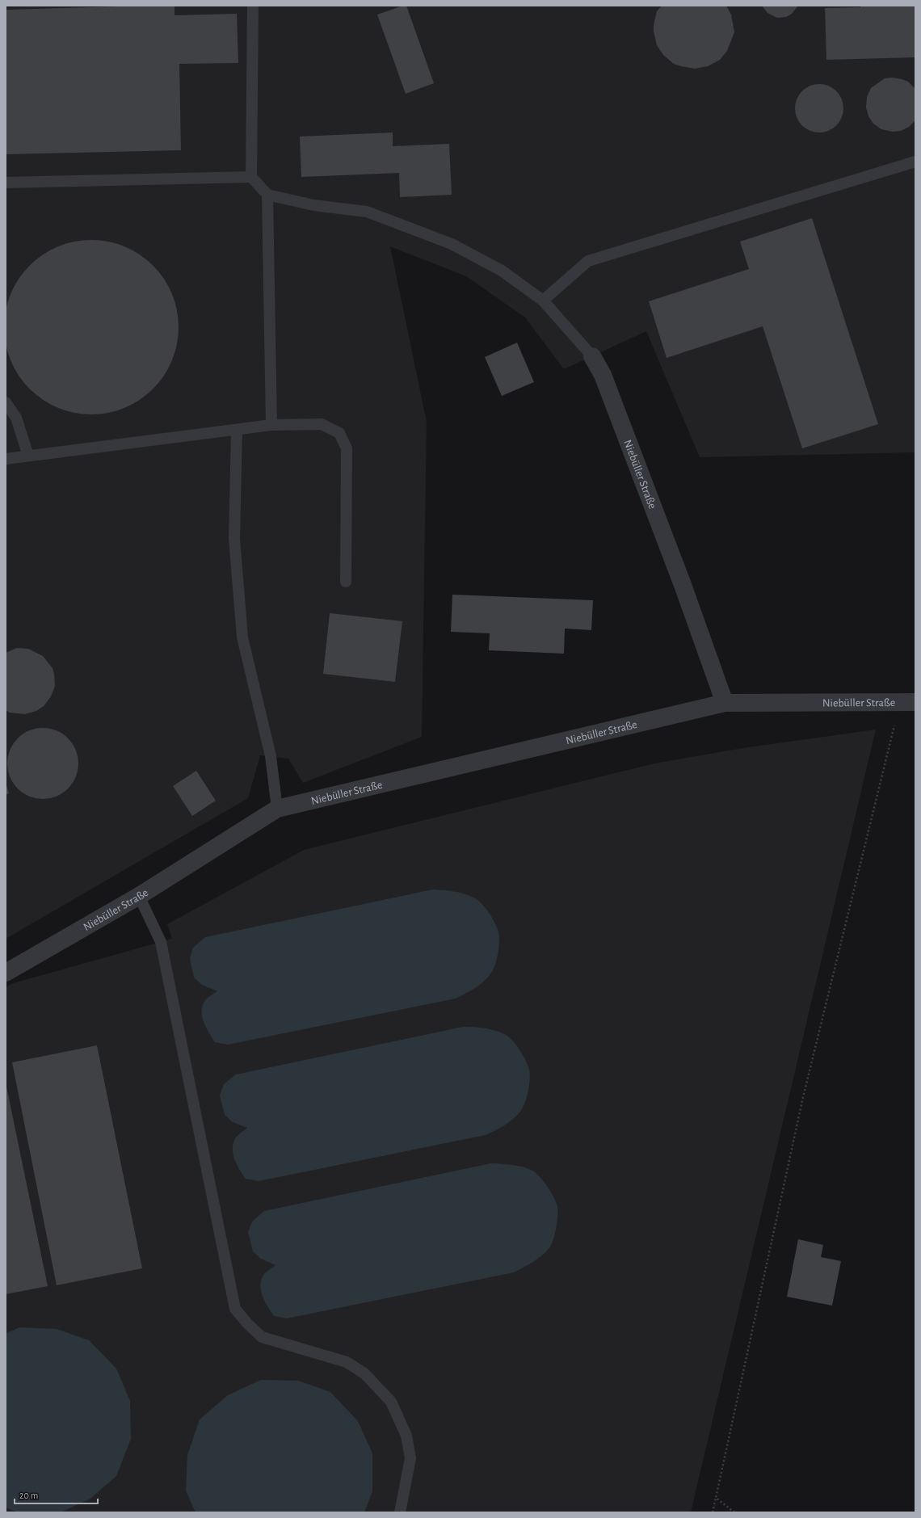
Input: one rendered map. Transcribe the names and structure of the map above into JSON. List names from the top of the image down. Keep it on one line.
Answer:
{"streets":{"street":["Niebüller Straße"]},"scale_bar":"20 m"}
